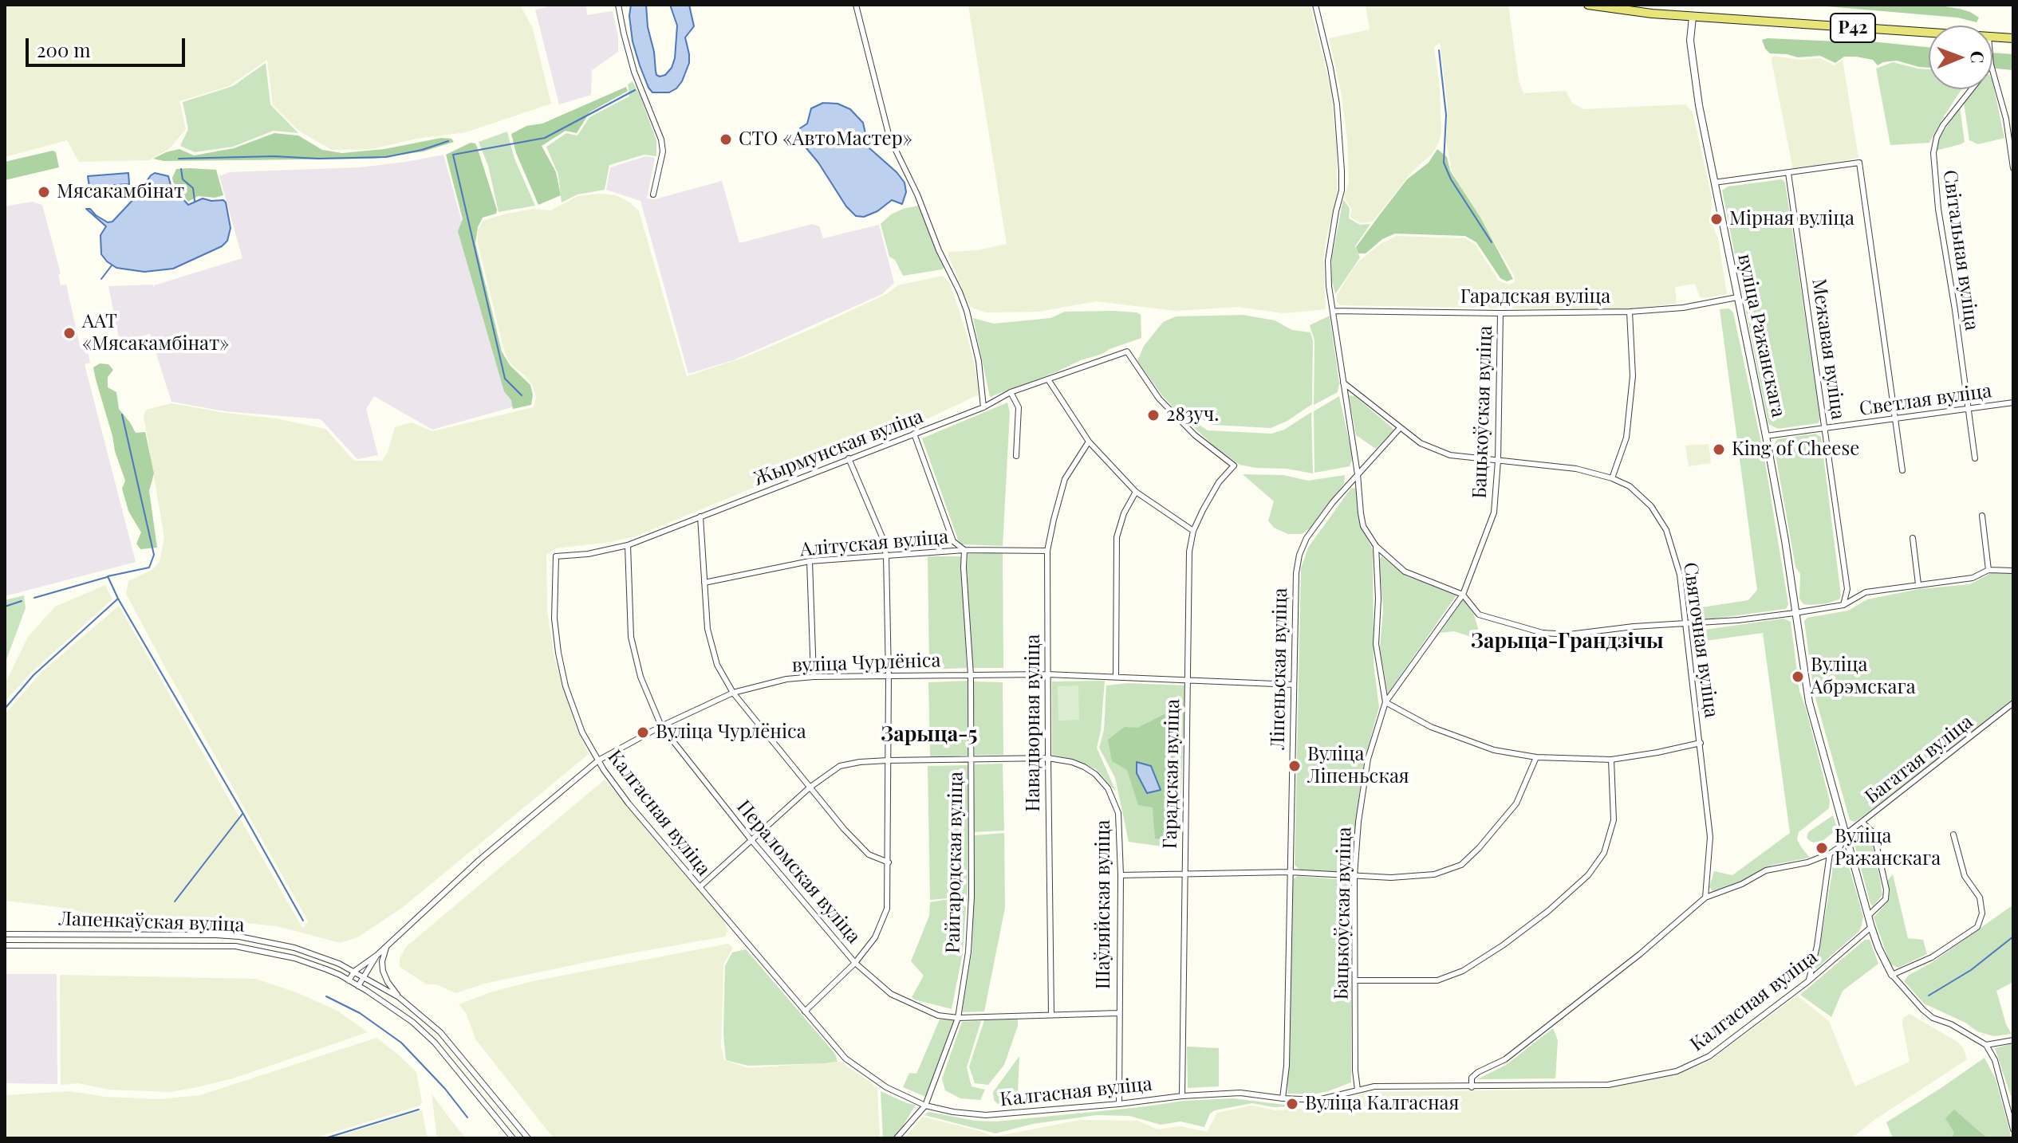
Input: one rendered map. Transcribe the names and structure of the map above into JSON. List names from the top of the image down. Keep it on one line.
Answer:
{"streets":{"main road":["Р42"],"street":["Світальная вуліца","Гарадская вуліца","вуліца Ражанскага","Межавая вуліца","Светлая вуліца","Бацькоўская вуліца","Жырмунская вуліца","Алітуская вуліца","Святочная вуліца","вуліца Чурлёніса","Ліпеньская вуліца","Навадворная вуліца","Багатая вуліца","Калгасная вуліца","Райгародская вуліца","Пераломская вуліца","Шаўляйская вуліца","Лапенкаўская вуліца"]},"crossings":[["Р42","вуліца Ражанскага"],["Світальная вуліца","Светлая вуліца"],["Гарадская вуліца","вуліца Ражанскага"],["Гарадская вуліца","Бацькоўская вуліца"],["Гарадская вуліца","Жырмунская вуліца"],["Гарадская вуліца","вуліца Чурлёніса"],["Гарадская вуліца","Калгасная вуліца"],["вуліца Ражанскага","Светлая вуліца"],["вуліца Ражанскага","Багатая вуліца"],["вуліца Ражанскага","Калгасная вуліца"],["Межавая вуліца","Светлая вуліца"],["Бацькоўская вуліца","Святочная вуліца"],["Бацькоўская вуліца","Калгасная вуліца"],["Жырмунская вуліца","Калгасная вуліца"],["Жырмунская вуліца","Пераломская вуліца"],["Алітуская вуліца","Навадворная вуліца"],["Алітуская вуліца","Райгародская вуліца"],["Святочная вуліца","Ліпеньская вуліца"],["вуліца Чурлёніса","Ліпеньская вуліца"],["вуліца Чурлёніса","Навадворная вуліца"],["вуліца Чурлёніса","Калгасная вуліца"],["вуліца Чурлёніса","Райгародская вуліца"],["вуліца Чурлёніса","Пераломская вуліца"],["Ліпеньская вуліца","Калгасная вуліца"],["Навадворная вуліца","Пераломская вуліца"],["Навадворная вуліца","Шаўляйская вуліца"],["Калгасная вуліца","Райгародская вуліца"],["Калгасная вуліца","Шаўляйская вуліца"],["Райгародская вуліца","Пераломская вуліца"],["Райгародская вуліца","Шаўляйская вуліца"],["Пераломская вуліца","Шаўляйская вуліца"]],"districts":["Зарыца-Грандзічы","Зарыца-5"],"places":["СТО «АвтоМастер»","Мясакамбінат","Мірная вуліца","ААТ «Мясакамбінат»","283уч.","King of Cheese","Вуліца Абрэмскага","Вуліца Чурлёніса","Вуліца Ліпеньская","Вуліца Ражанскага","Вуліца Калгасная"],"scale_bar":"200 m","north":"right"}
